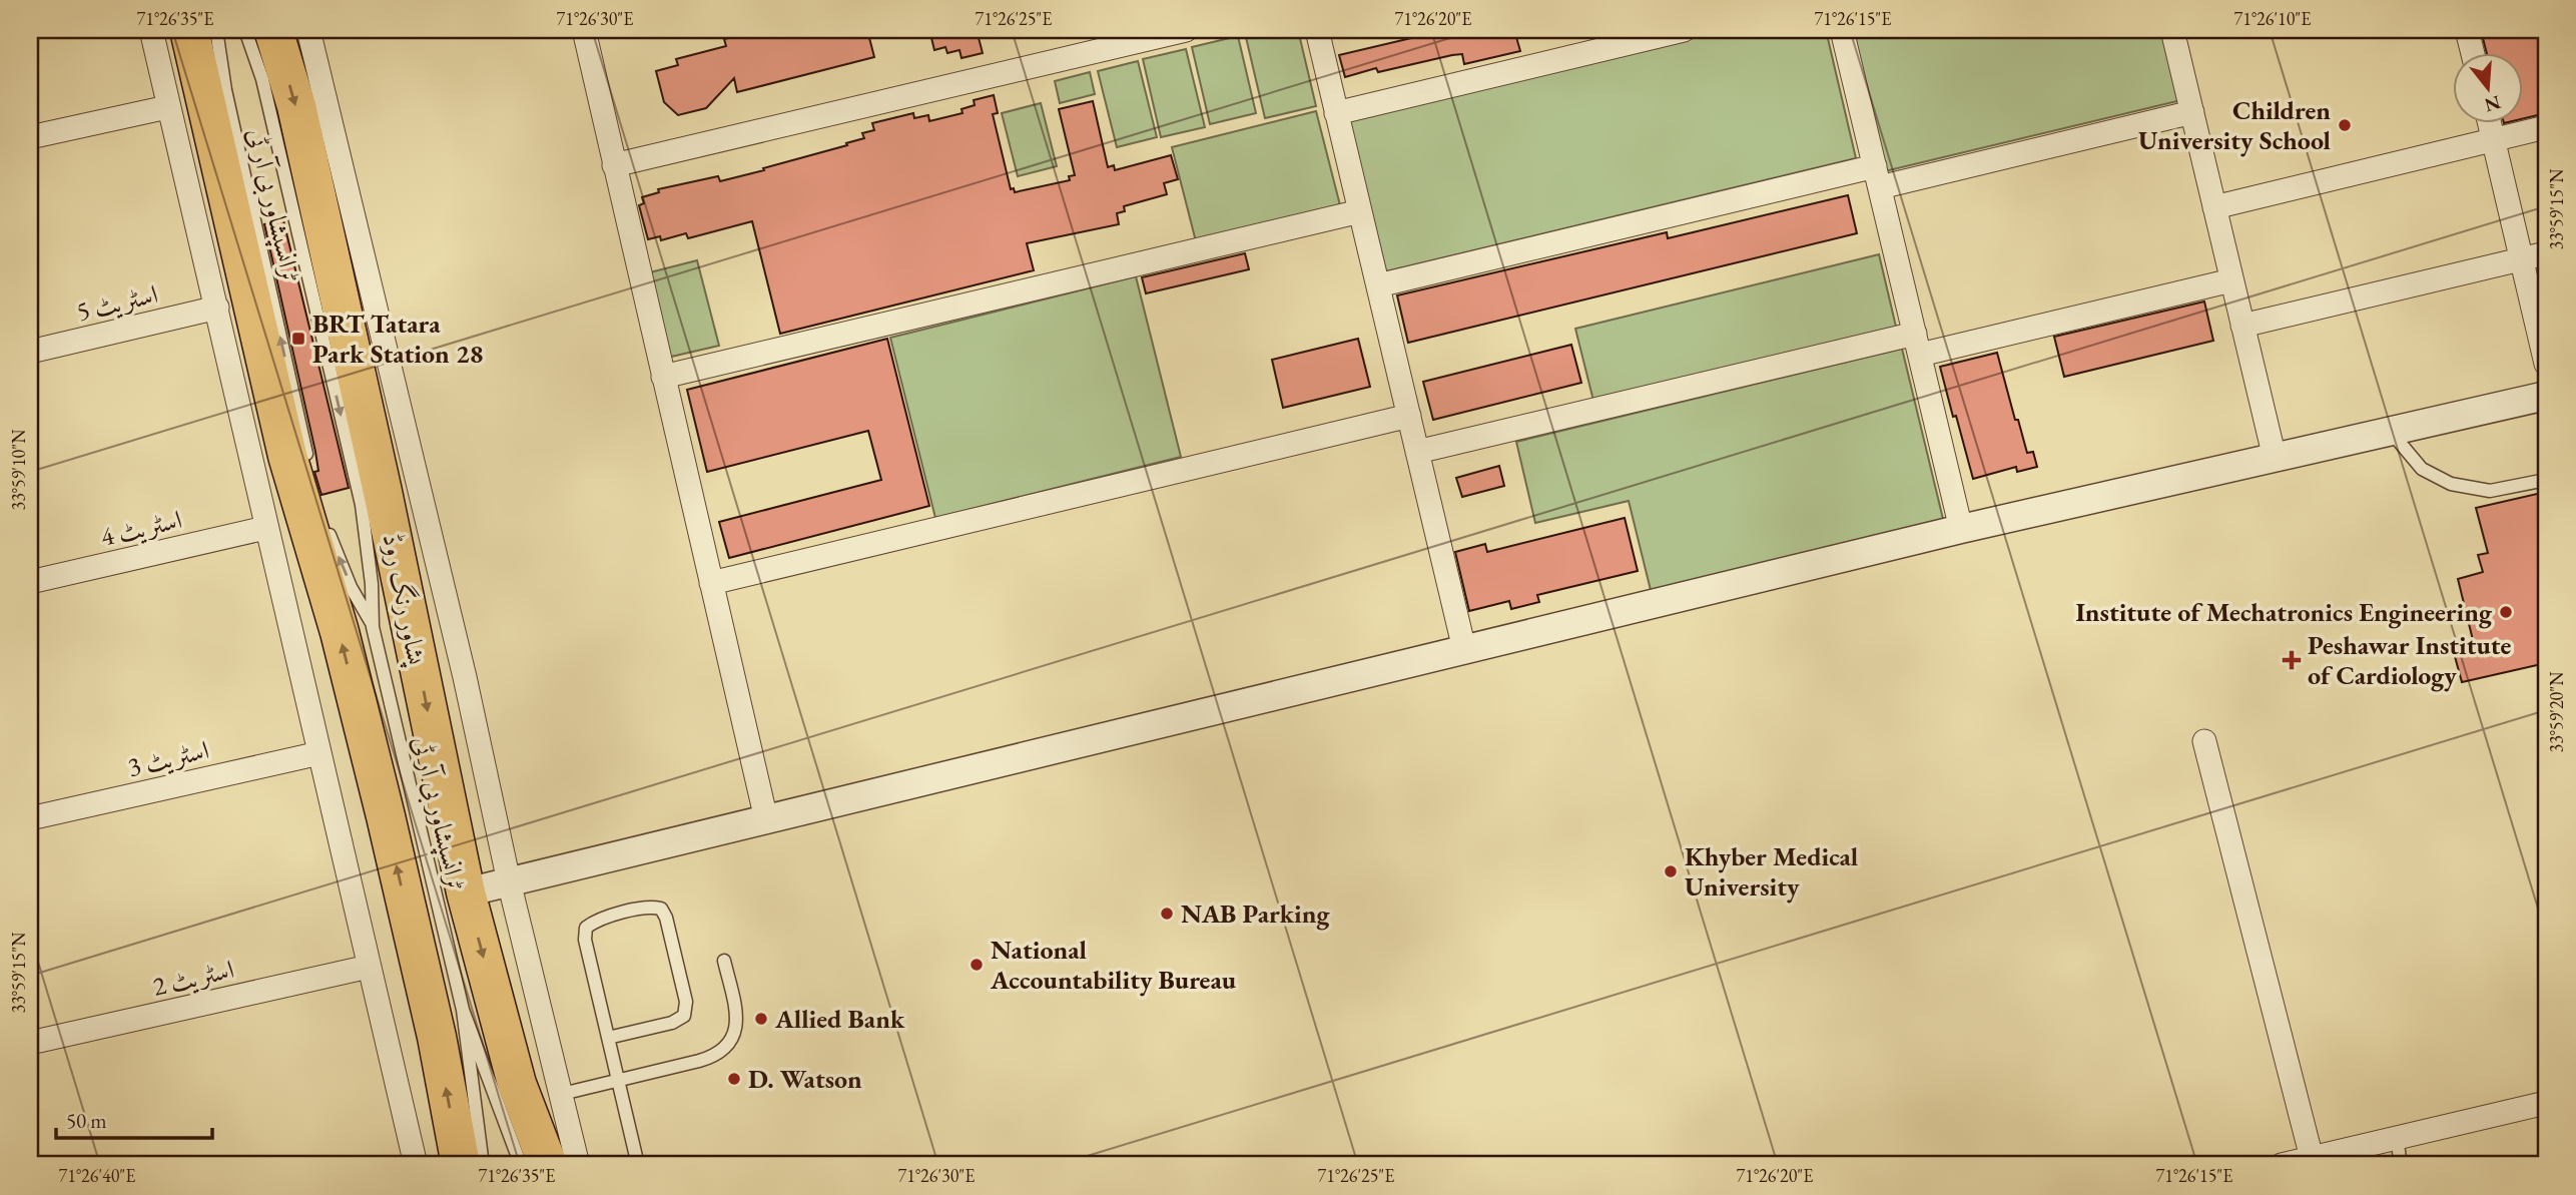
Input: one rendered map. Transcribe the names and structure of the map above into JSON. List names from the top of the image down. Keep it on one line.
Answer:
{"streets":{"highway":["پشاور رنگ روڈ"],"street":["اسٹریٹ 5","اسٹریٹ 4","اسٹریٹ 3","اسٹریٹ 2"],"lane":["ٹرانسپشاور بی آر ٹی"]},"places":{"other":["Children University School","Institute of Mechatronics Engineering","Khyber Medical University","NAB Parking","National Accountability Bureau","Allied Bank","D. Watson"],"transit":["BRT Tatara Park Station 28"],"health":["Peshawar Institute of Cardiology"]},"scale_bar":"50 m","north":"bottom","coordinates":["71°26'35\"E","71°26'30\"E","71°26'25\"E","71°26'20\"E","71°26'15\"E","71°26'10\"E","33°59'15\"N","33°59'10\"N","33°59'20\"N","71°26'40\"E"]}
